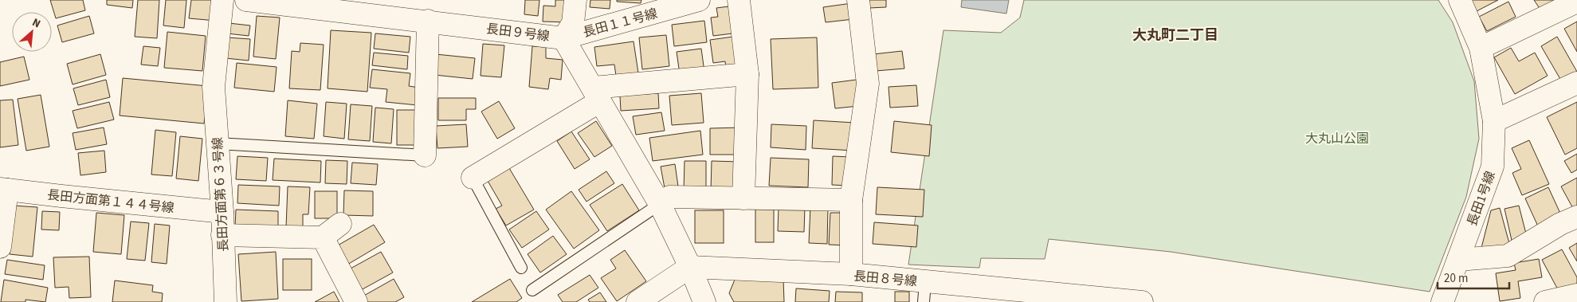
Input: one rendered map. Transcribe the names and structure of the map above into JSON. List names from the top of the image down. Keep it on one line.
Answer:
{"streets":{"street":["長田１１号線","長田９号線","長田方面第６３号線","長田1号線","長田方面第１４４号線","長田８号線"]},"crossings":[["長田１１号線","長田９号線"],["長田９号線","長田８号線"],["長田方面第６３号線","長田方面第１４４号線"]],"districts":["大丸町二丁目"],"parks":["大丸山公園"],"scale_bar":"20 m","north":"top right"}
